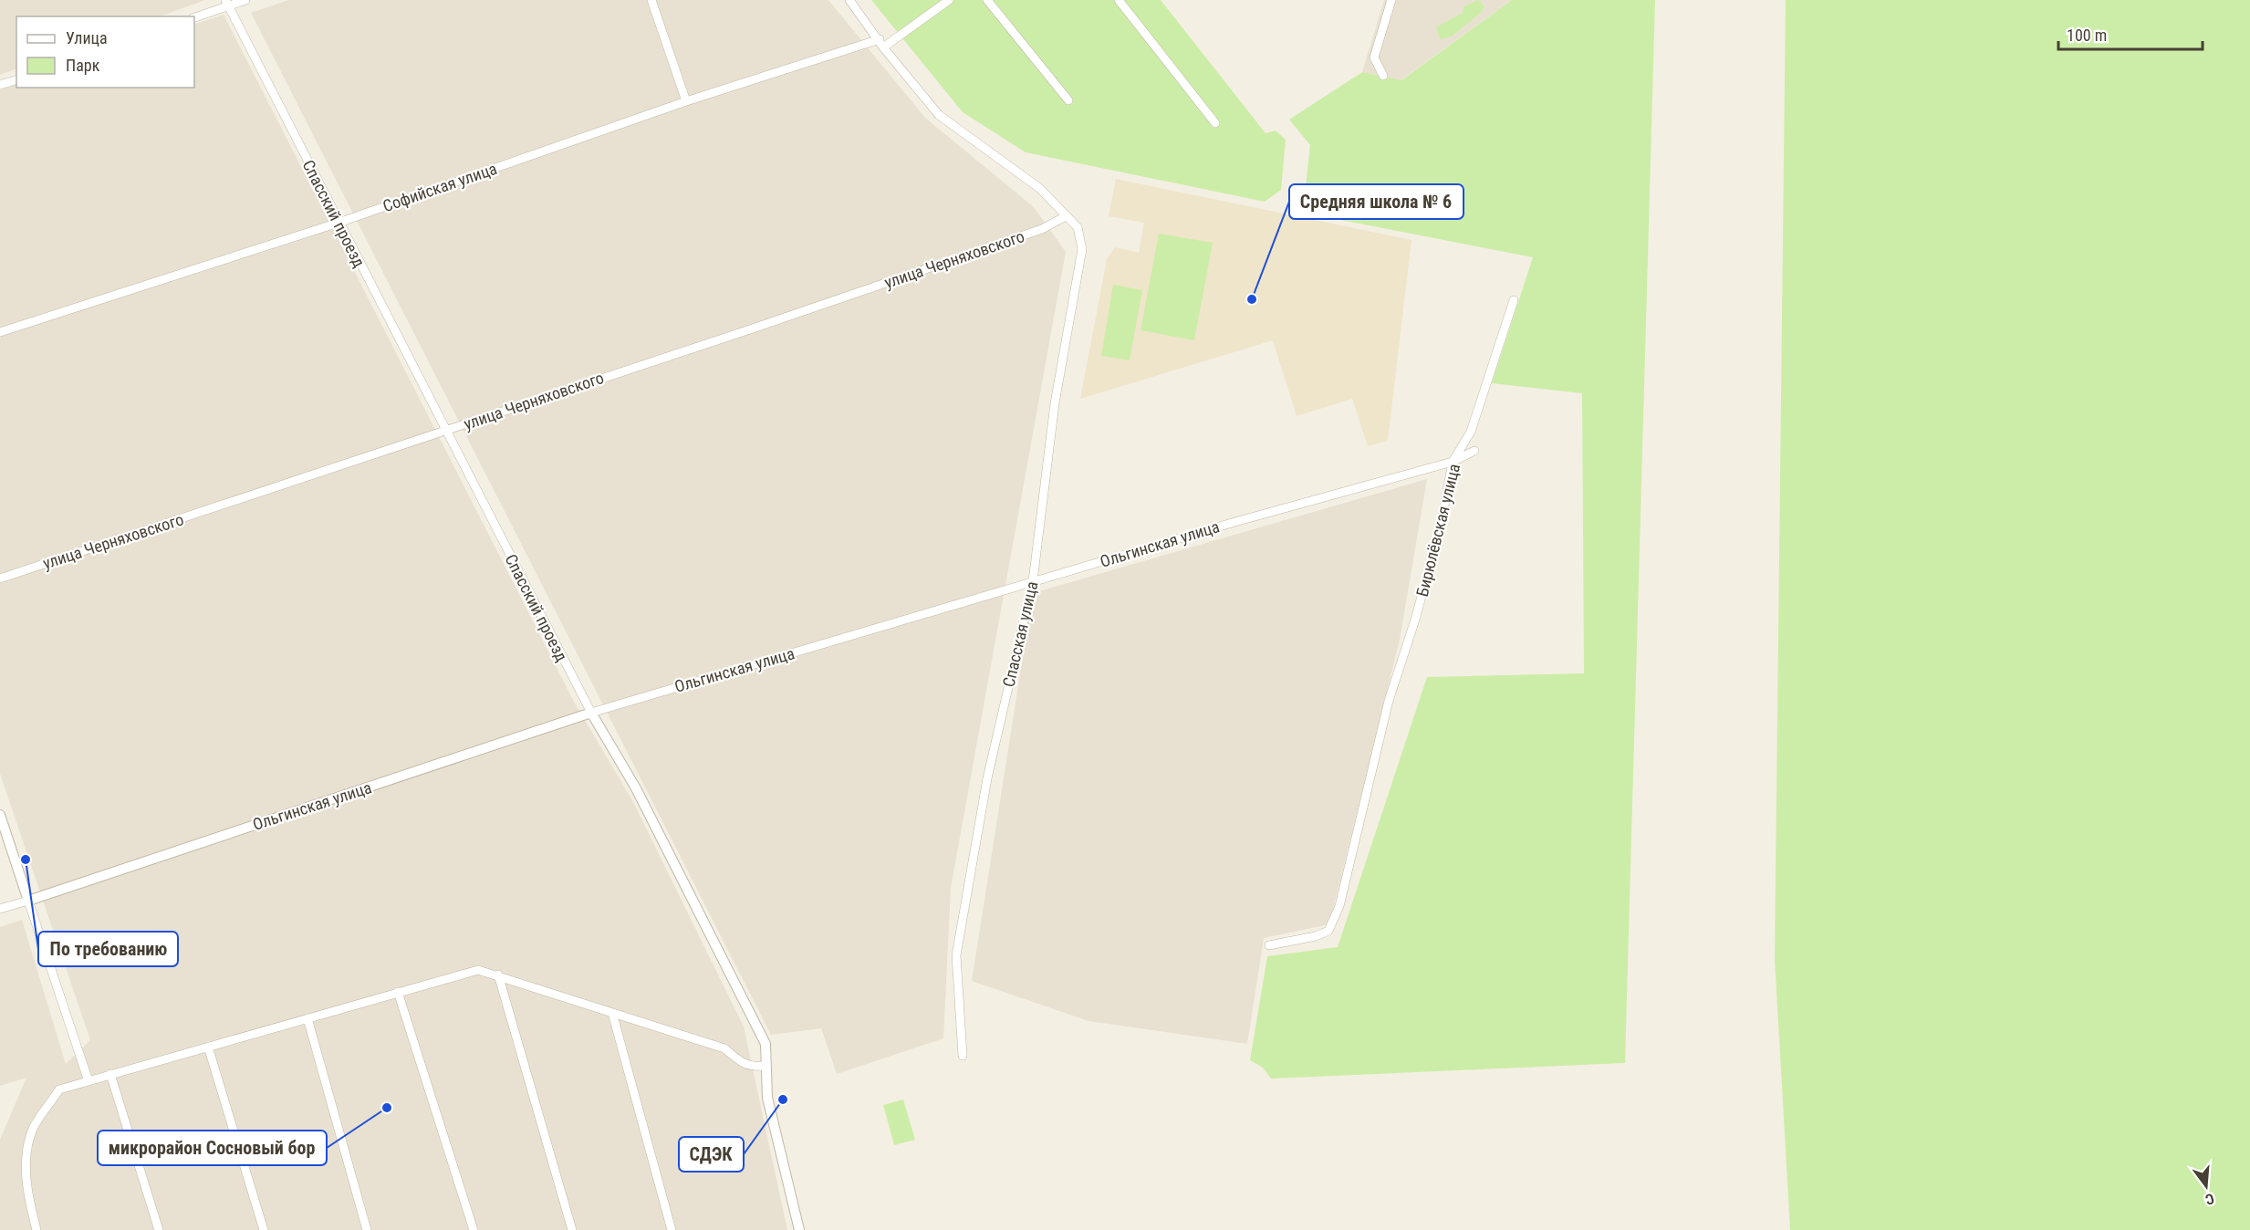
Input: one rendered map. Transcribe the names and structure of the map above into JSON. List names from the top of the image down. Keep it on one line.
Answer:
{"streets":{"street":["Софийская улица","Спасский проезд","улица Черняховского","Бирюлёвская улица","Ольгинская улица","Спасская улица"]},"crossings":[["Софийская улица","Спасский проезд"],["Софийская улица","Спасская улица"],["Спасский проезд","улица Черняховского"],["Спасский проезд","Ольгинская улица"],["улица Черняховского","Спасская улица"],["Бирюлёвская улица","Ольгинская улица"],["Ольгинская улица","Спасская улица"]],"places":["Средняя школа № 6","По требованию","СДЭК","микрорайон Сосновый бор"],"legend":["Улица","Парк"],"scale_bar":"100 m","north":"bottom"}
